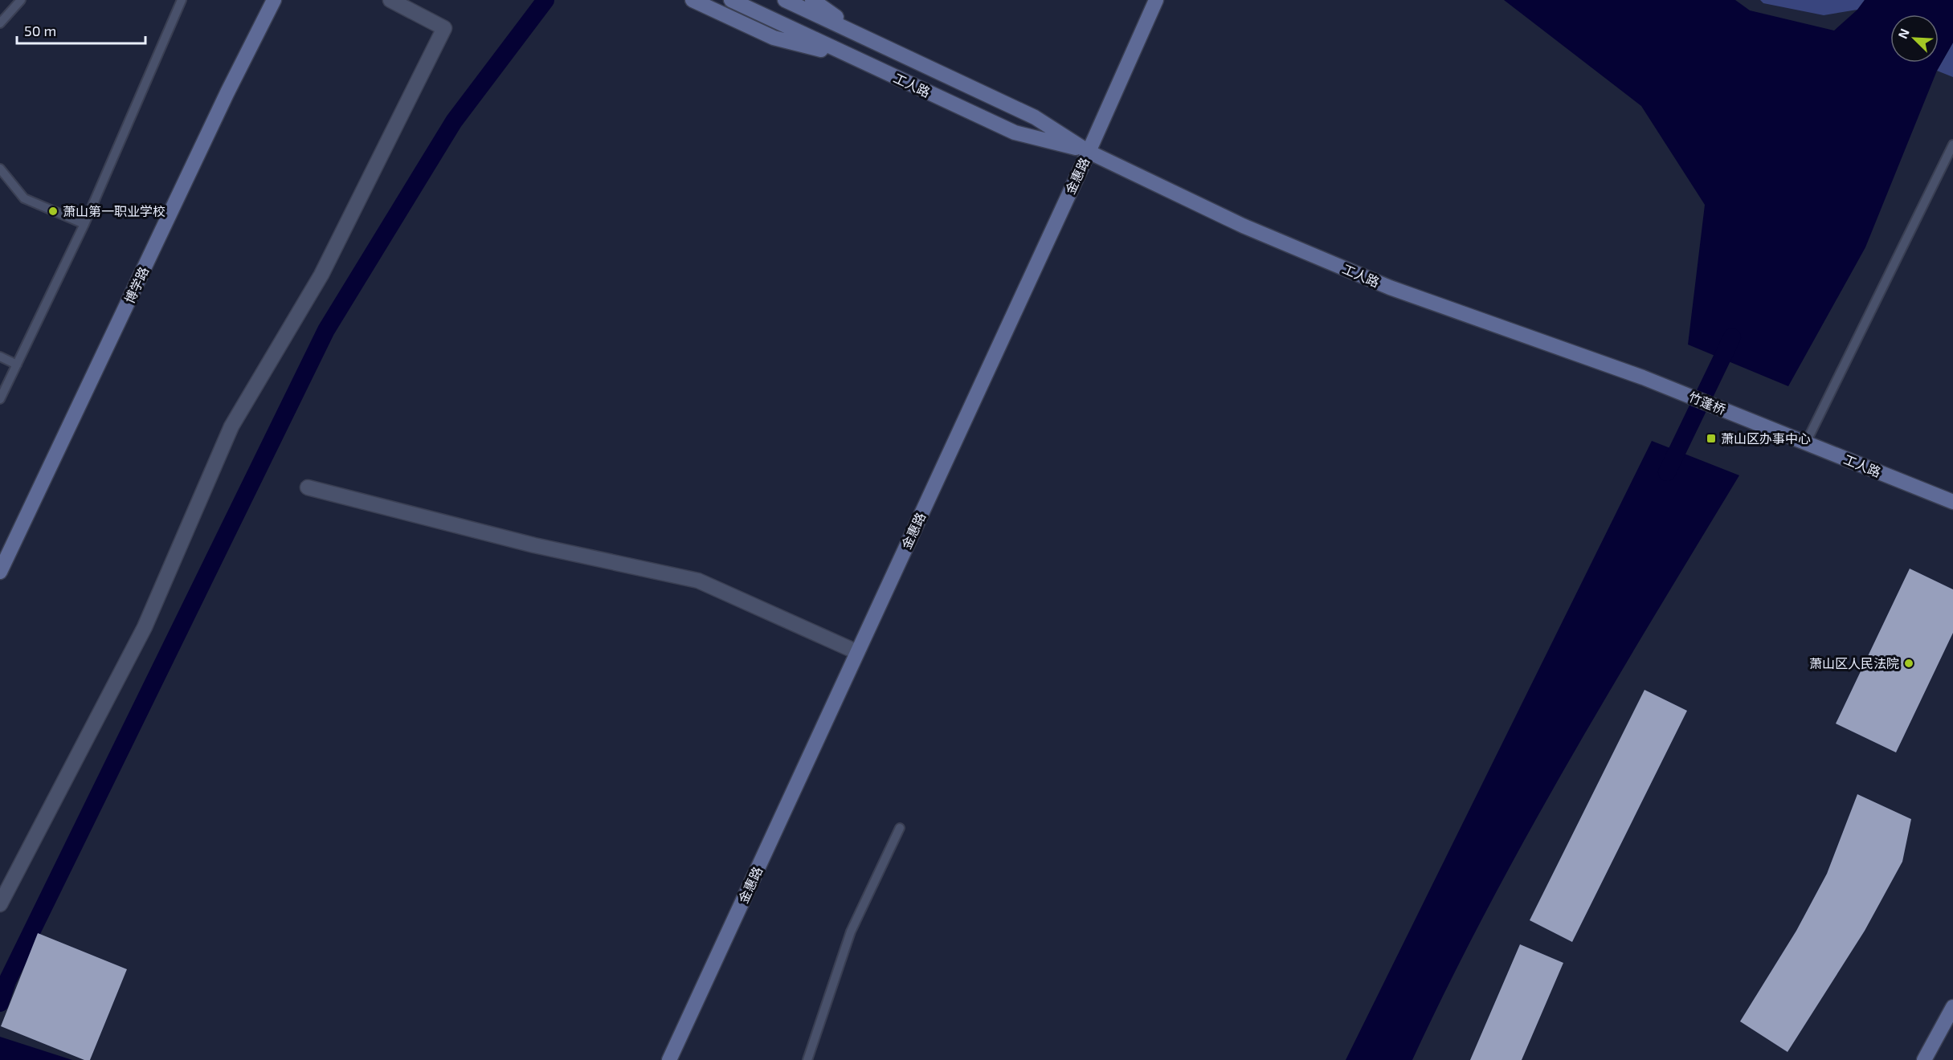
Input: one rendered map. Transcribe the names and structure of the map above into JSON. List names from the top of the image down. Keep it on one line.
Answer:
{"streets":{"main road":["工人路","金惠路","博学路","竹蓬桥"]},"crossings":[["工人路","金惠路"],["工人路","竹蓬桥"]],"places":{"other":["萧山第一职业学校","萧山区人民法院"],"transit":["萧山区办事中心"]},"scale_bar":"50 m","north":"top left"}
